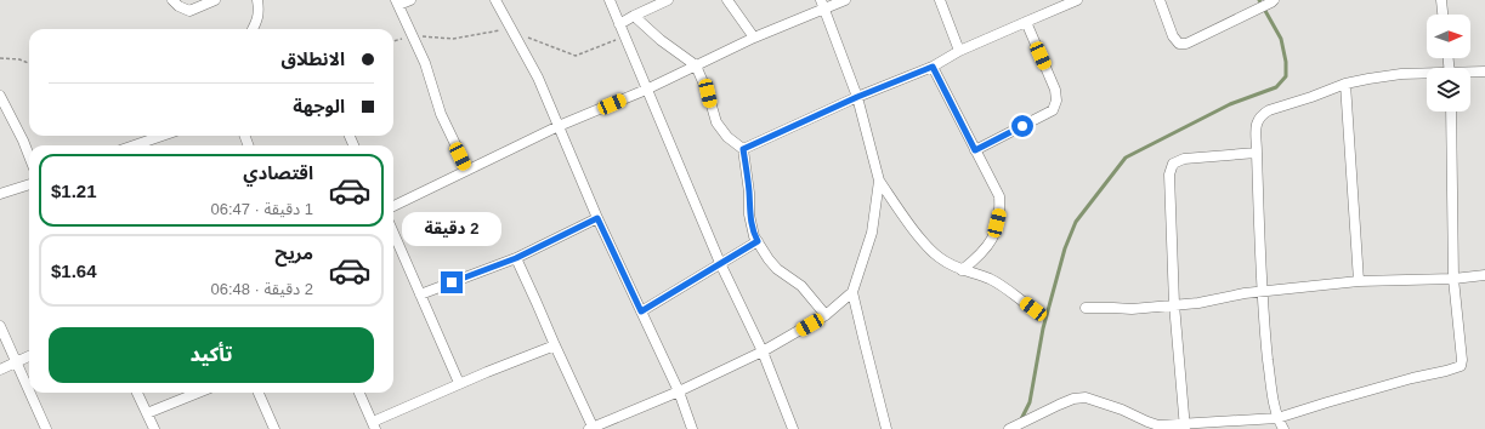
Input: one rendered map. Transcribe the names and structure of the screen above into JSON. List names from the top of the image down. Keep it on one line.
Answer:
{"north":"right","page":{"banner":["الانطلاق","الوجهة"],"list":[{"name":"اقتصادي","note":"1 دقيقة · 06:47","value":"$1.21"},{"name":"مريح","note":"2 دقيقة · 06:48","value":"$1.64"}],"bubble":"2 دقيقة","buttons":"تأكيد"}}
